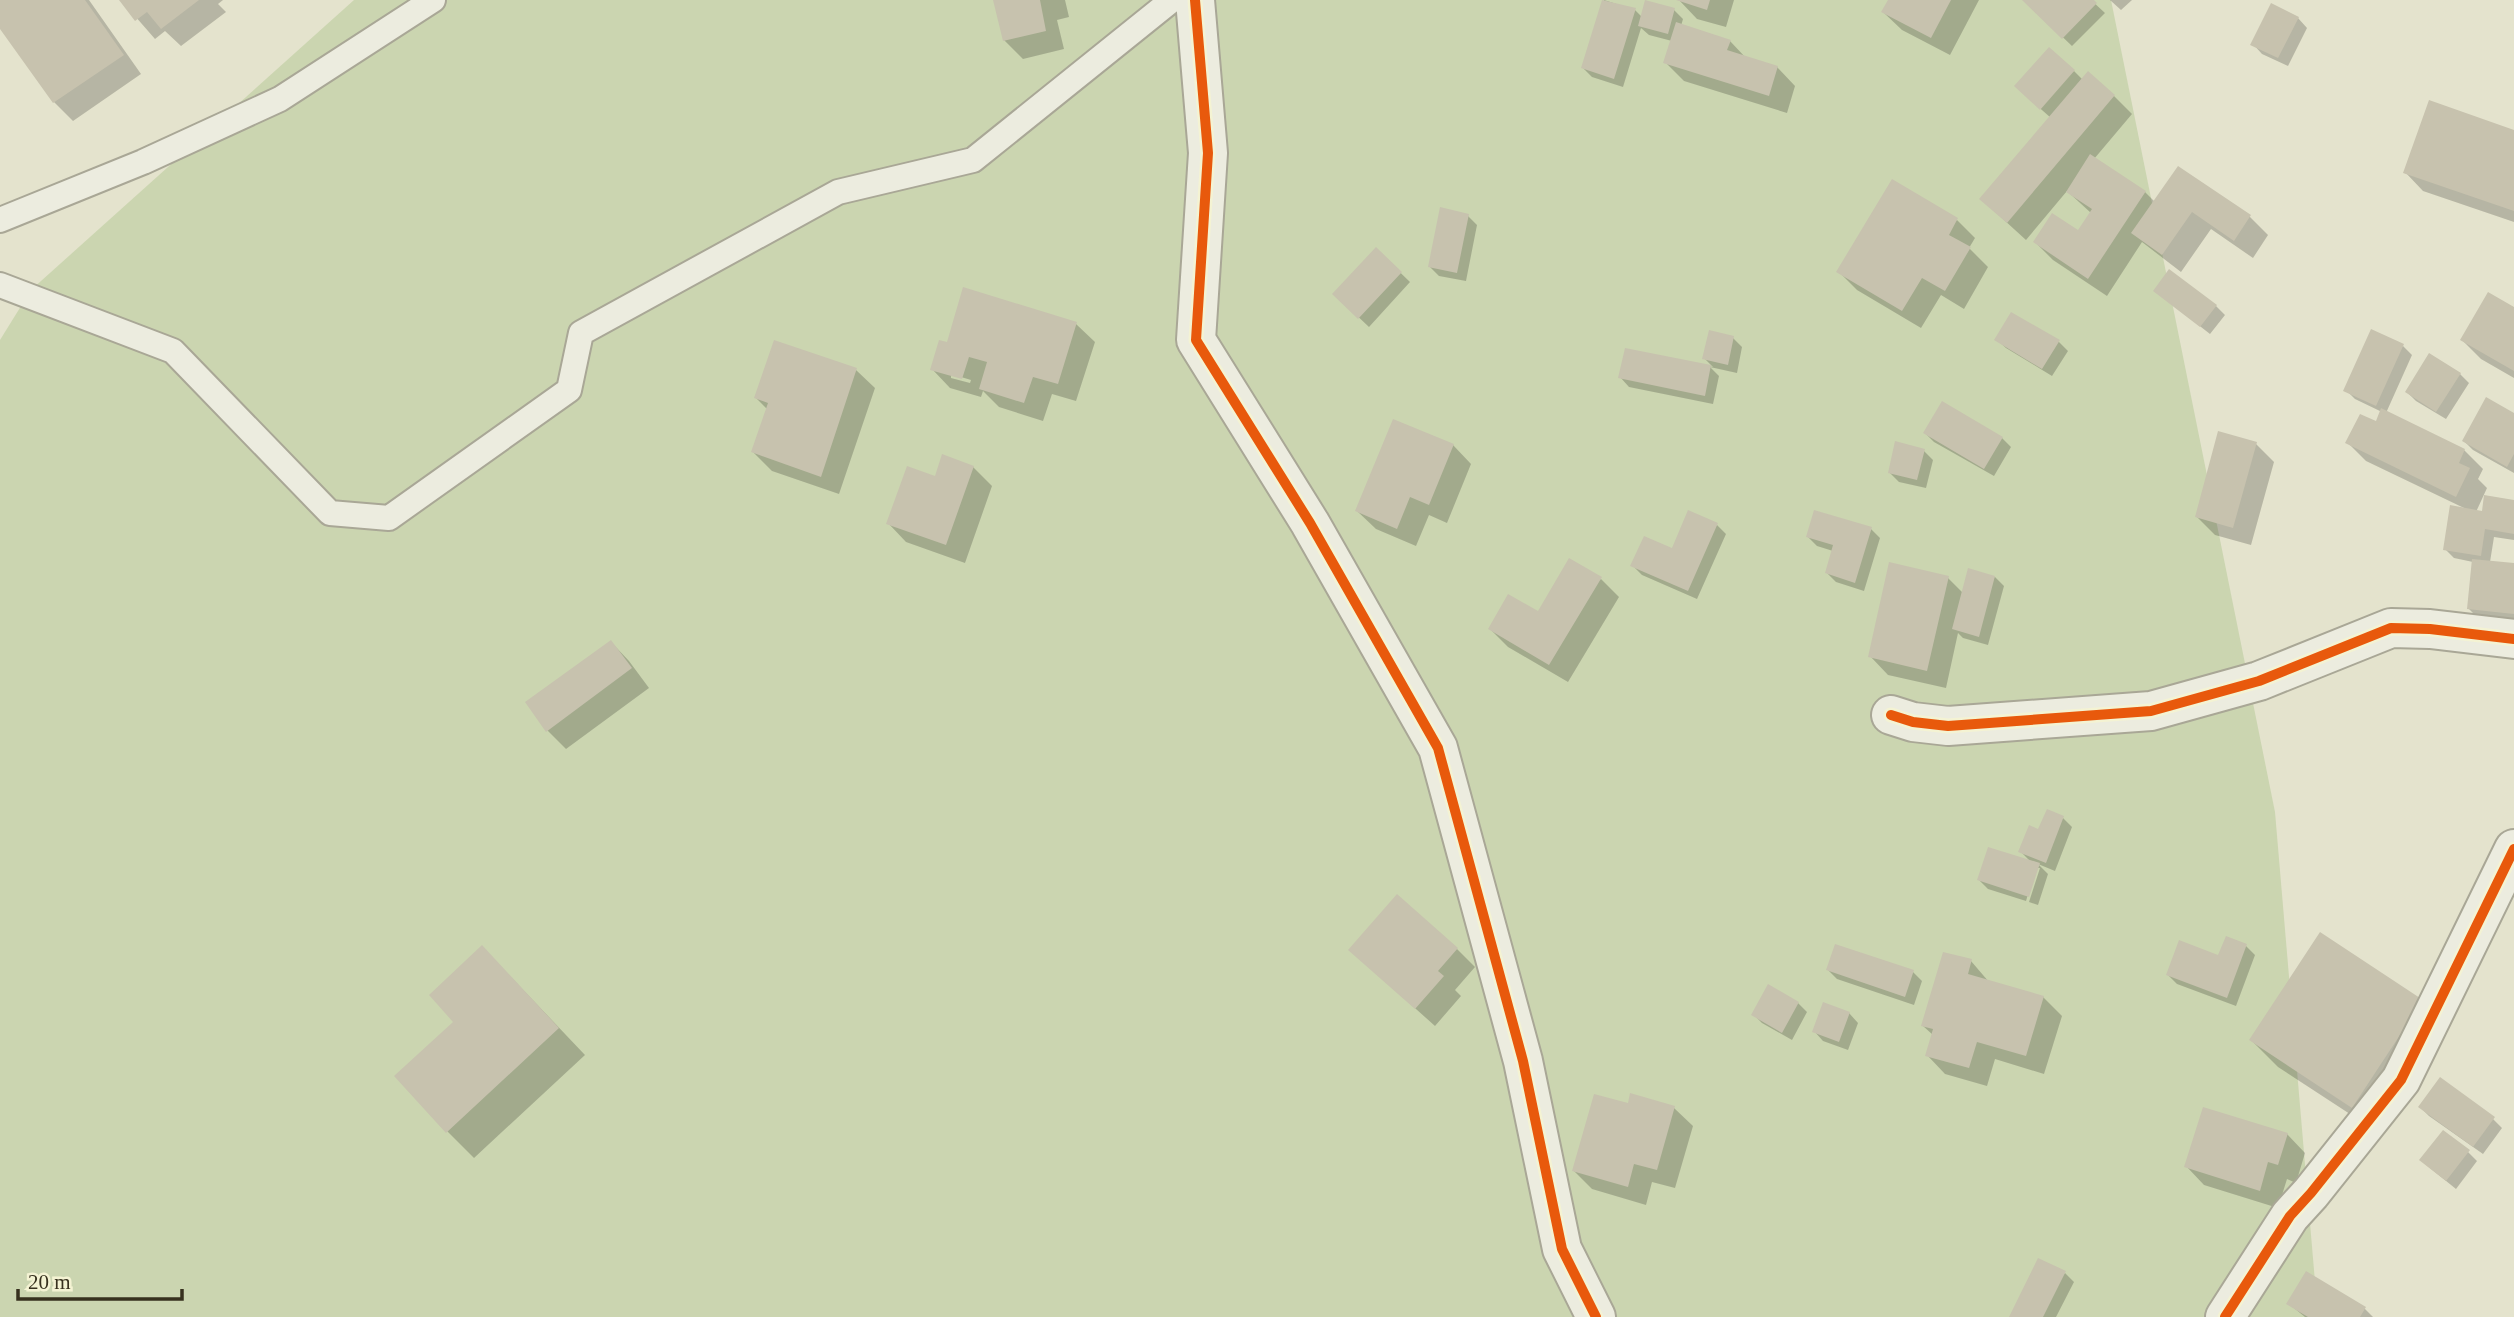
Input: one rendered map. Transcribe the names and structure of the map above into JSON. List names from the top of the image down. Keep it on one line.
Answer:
{"scale_bar":"20 m"}
